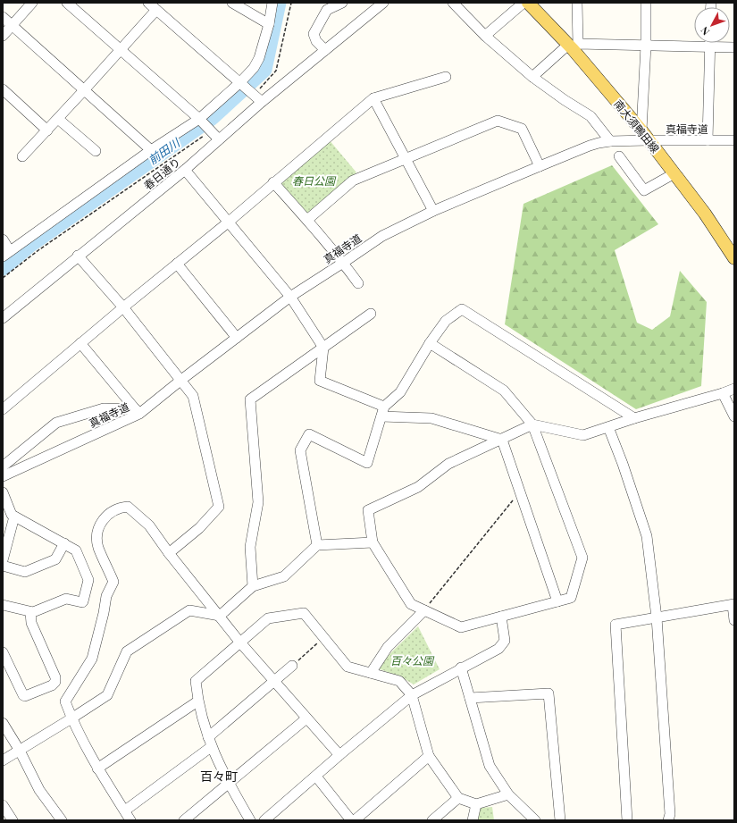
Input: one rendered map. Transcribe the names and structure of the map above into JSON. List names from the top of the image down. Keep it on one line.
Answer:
{"streets":{"main road":["南大須鴨田線"],"street":["真福寺道","春日通り"]},"crossings":[["南大須鴨田線","真福寺道"]],"districts":["百々町"],"water":["前田川"],"parks":["春日公園","百々公園"],"north":"bottom left"}
